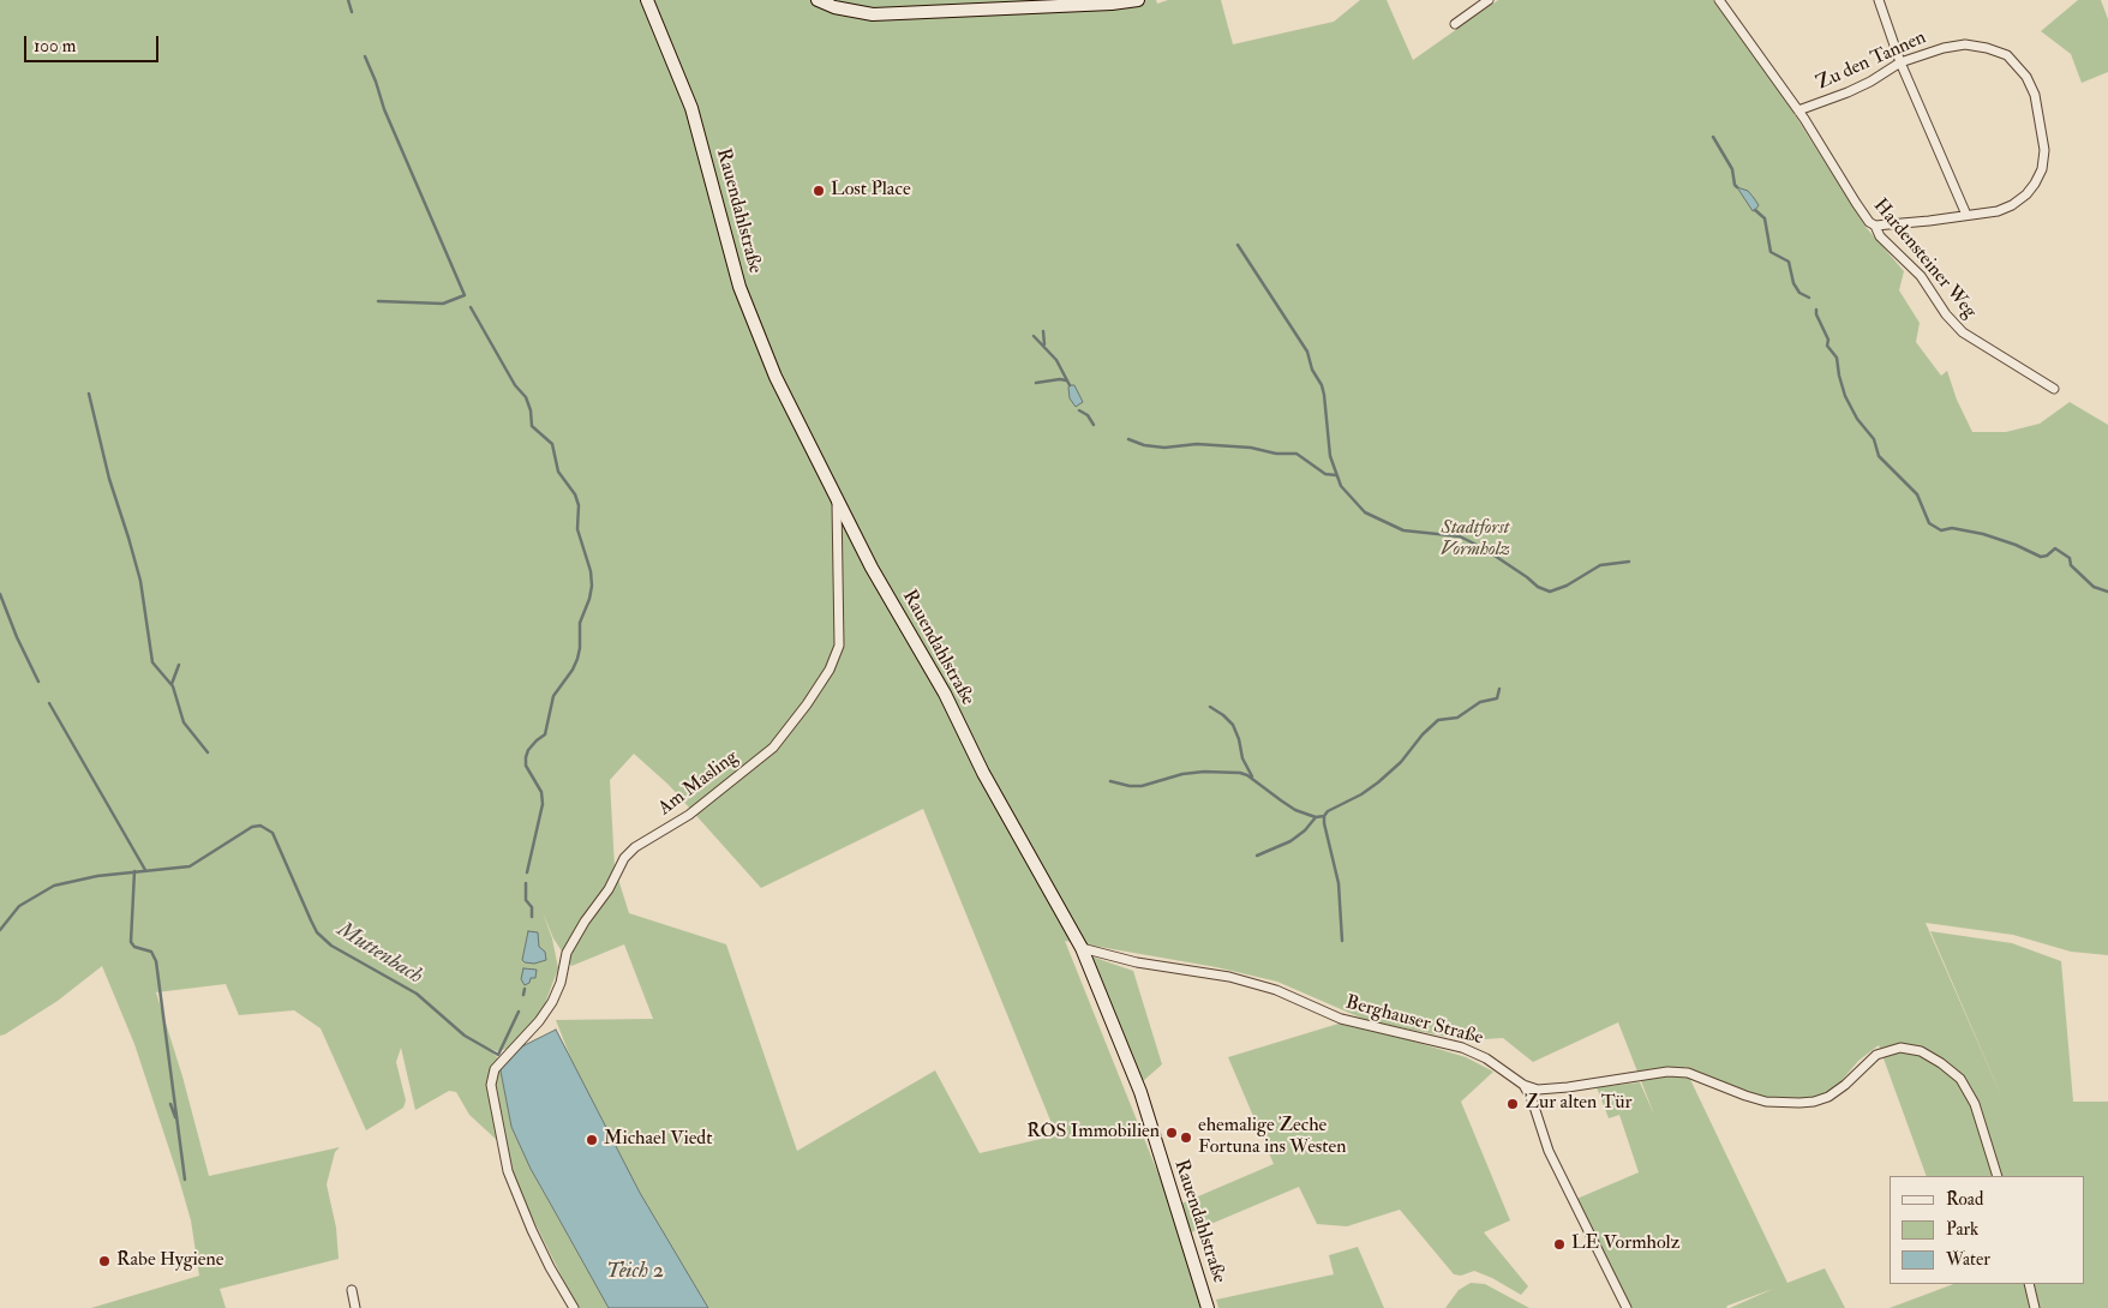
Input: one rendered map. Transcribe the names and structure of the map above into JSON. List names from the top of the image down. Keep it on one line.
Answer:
{"streets":{"street":["Zu den Tannen","Rauendahlstraße","Hardensteiner Weg","Am Masling","Berghauser Straße"]},"crossings":[["Zu den Tannen","Hardensteiner Weg"],["Rauendahlstraße","Am Masling"],["Rauendahlstraße","Berghauser Straße"]],"water":["Muttenbach","Teich 2"],"parks":["Stadtforst Vormholz"],"places":["Lost Place","Zur alten Tür","ROS Immobilien","ehemalige Zeche Fortuna ins Westen","Michael Viedt","LE Vormholz","Rabe Hygiene"],"legend":["Road","Park","Water"],"scale_bar":"100 m"}
